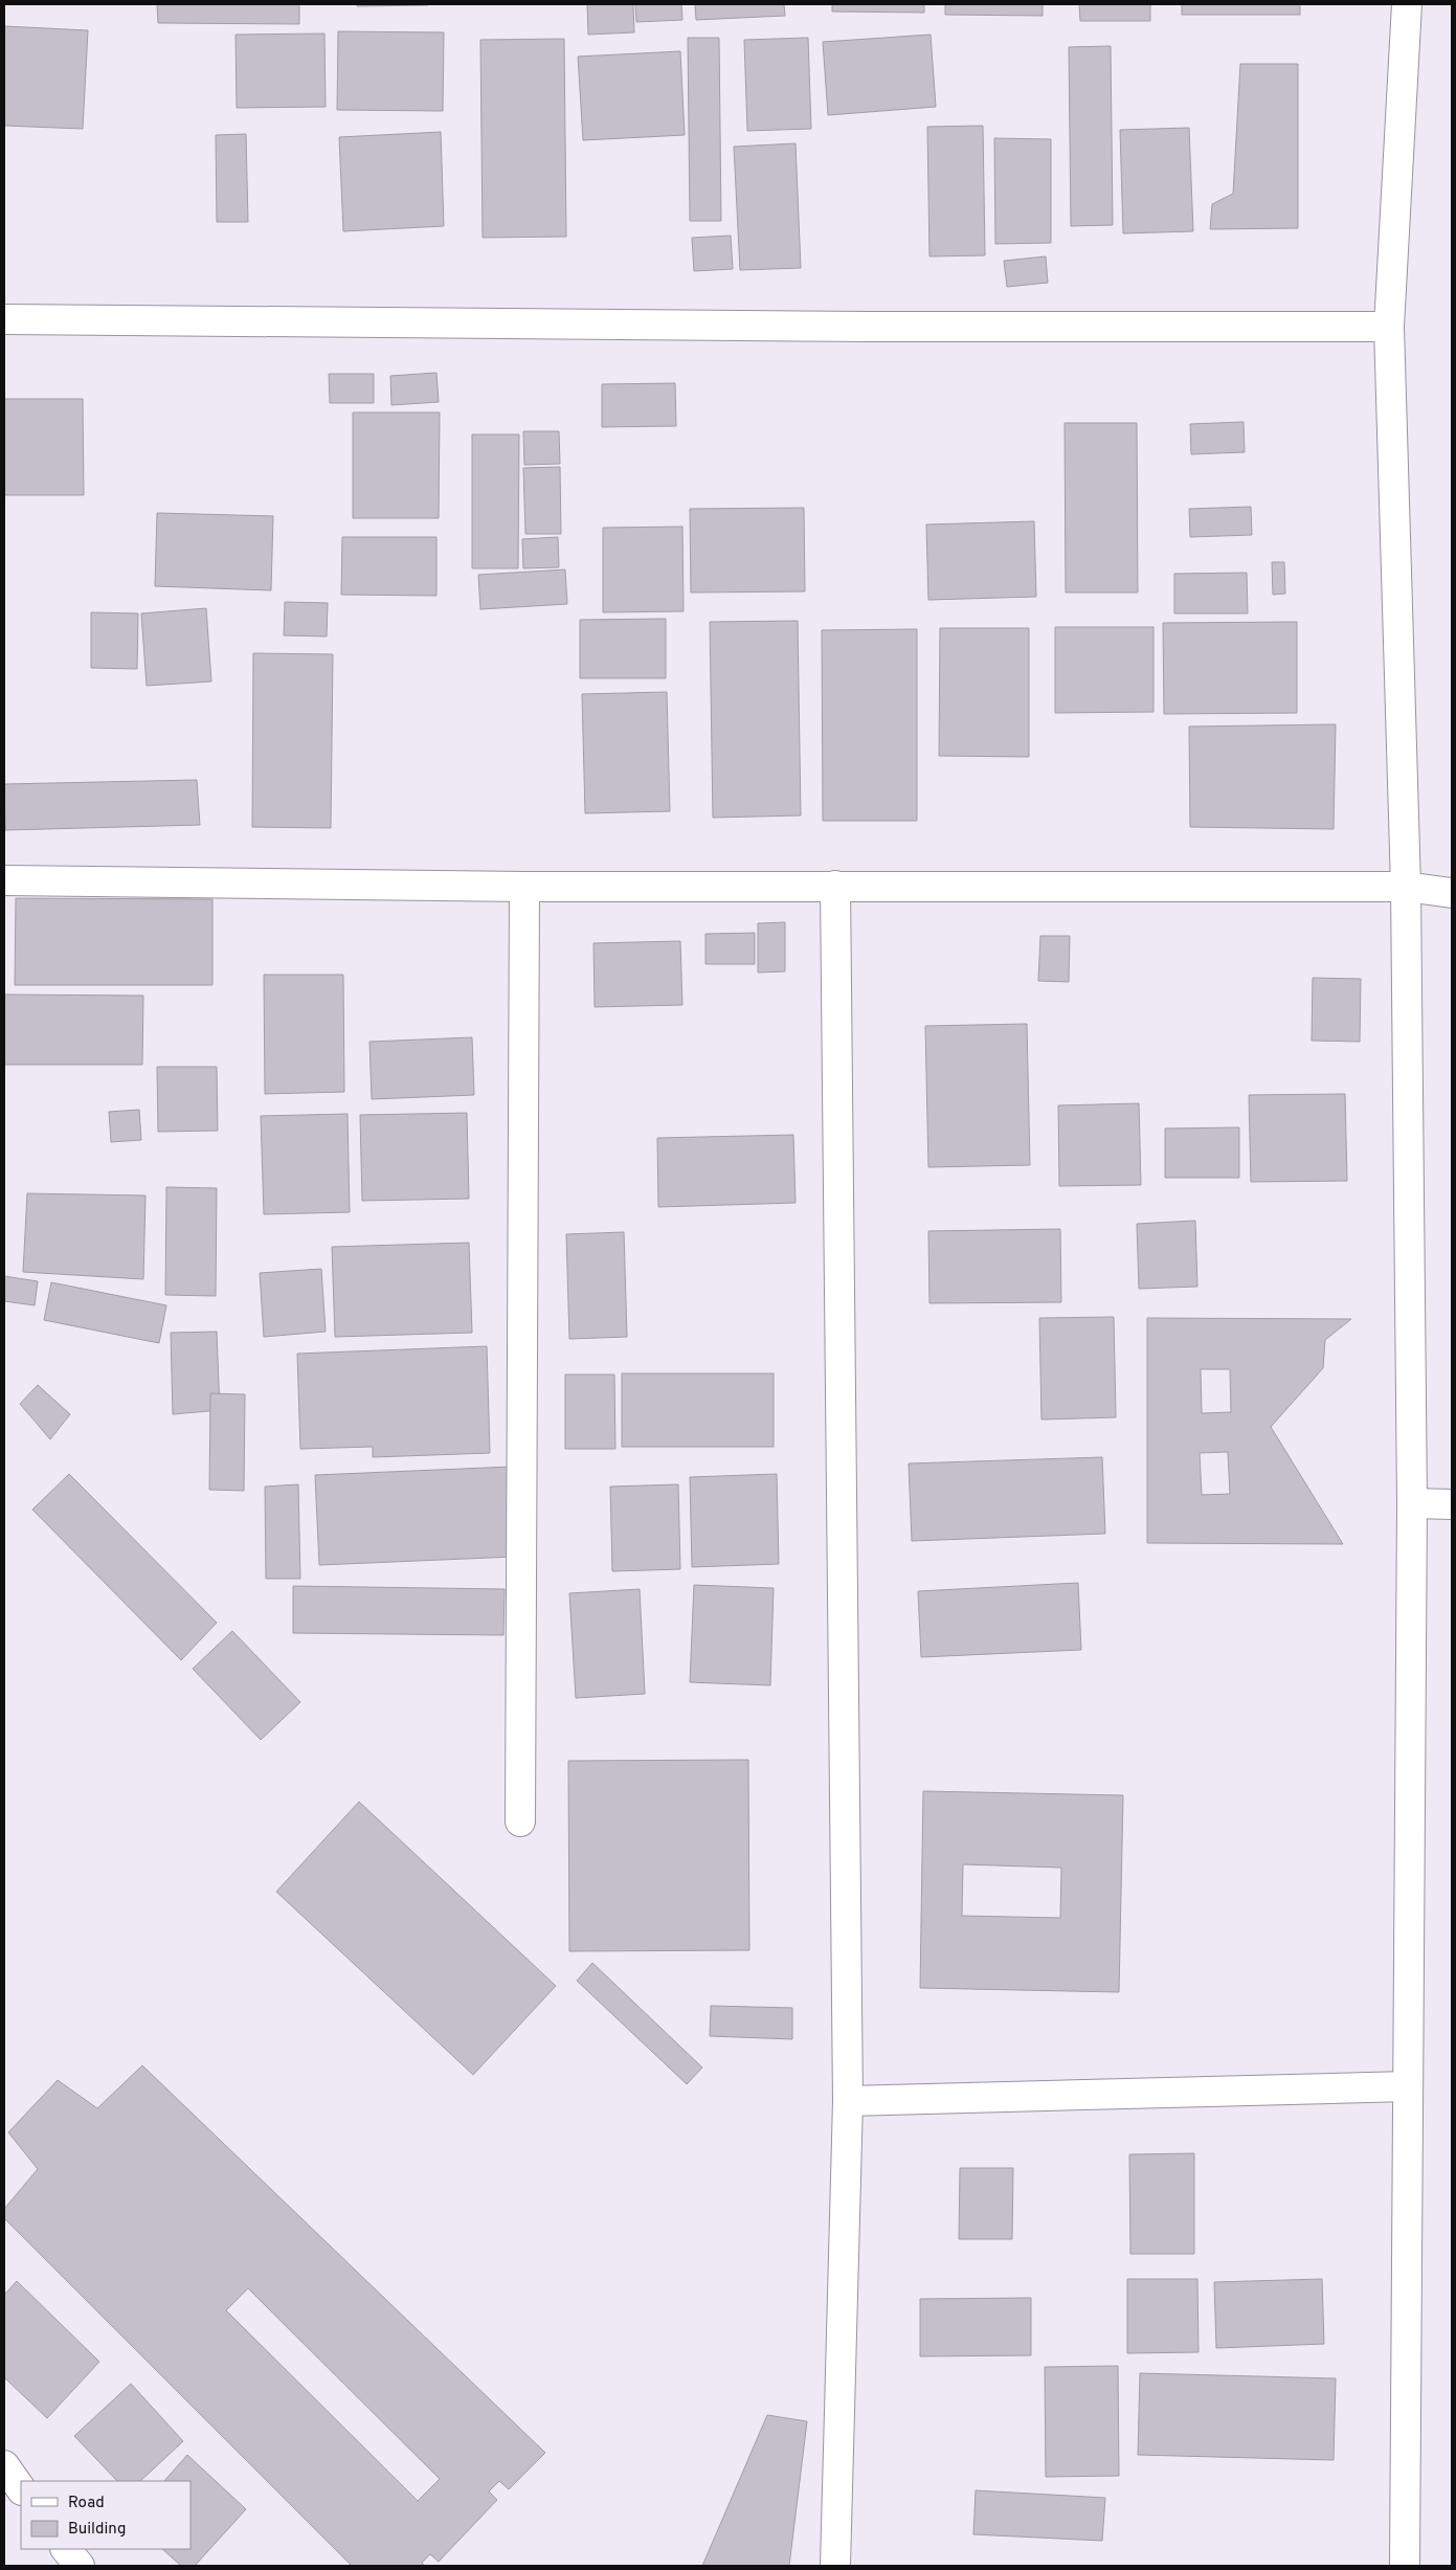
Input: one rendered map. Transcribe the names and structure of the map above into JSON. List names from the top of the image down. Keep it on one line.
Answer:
{"legend":["Road","Building"]}
